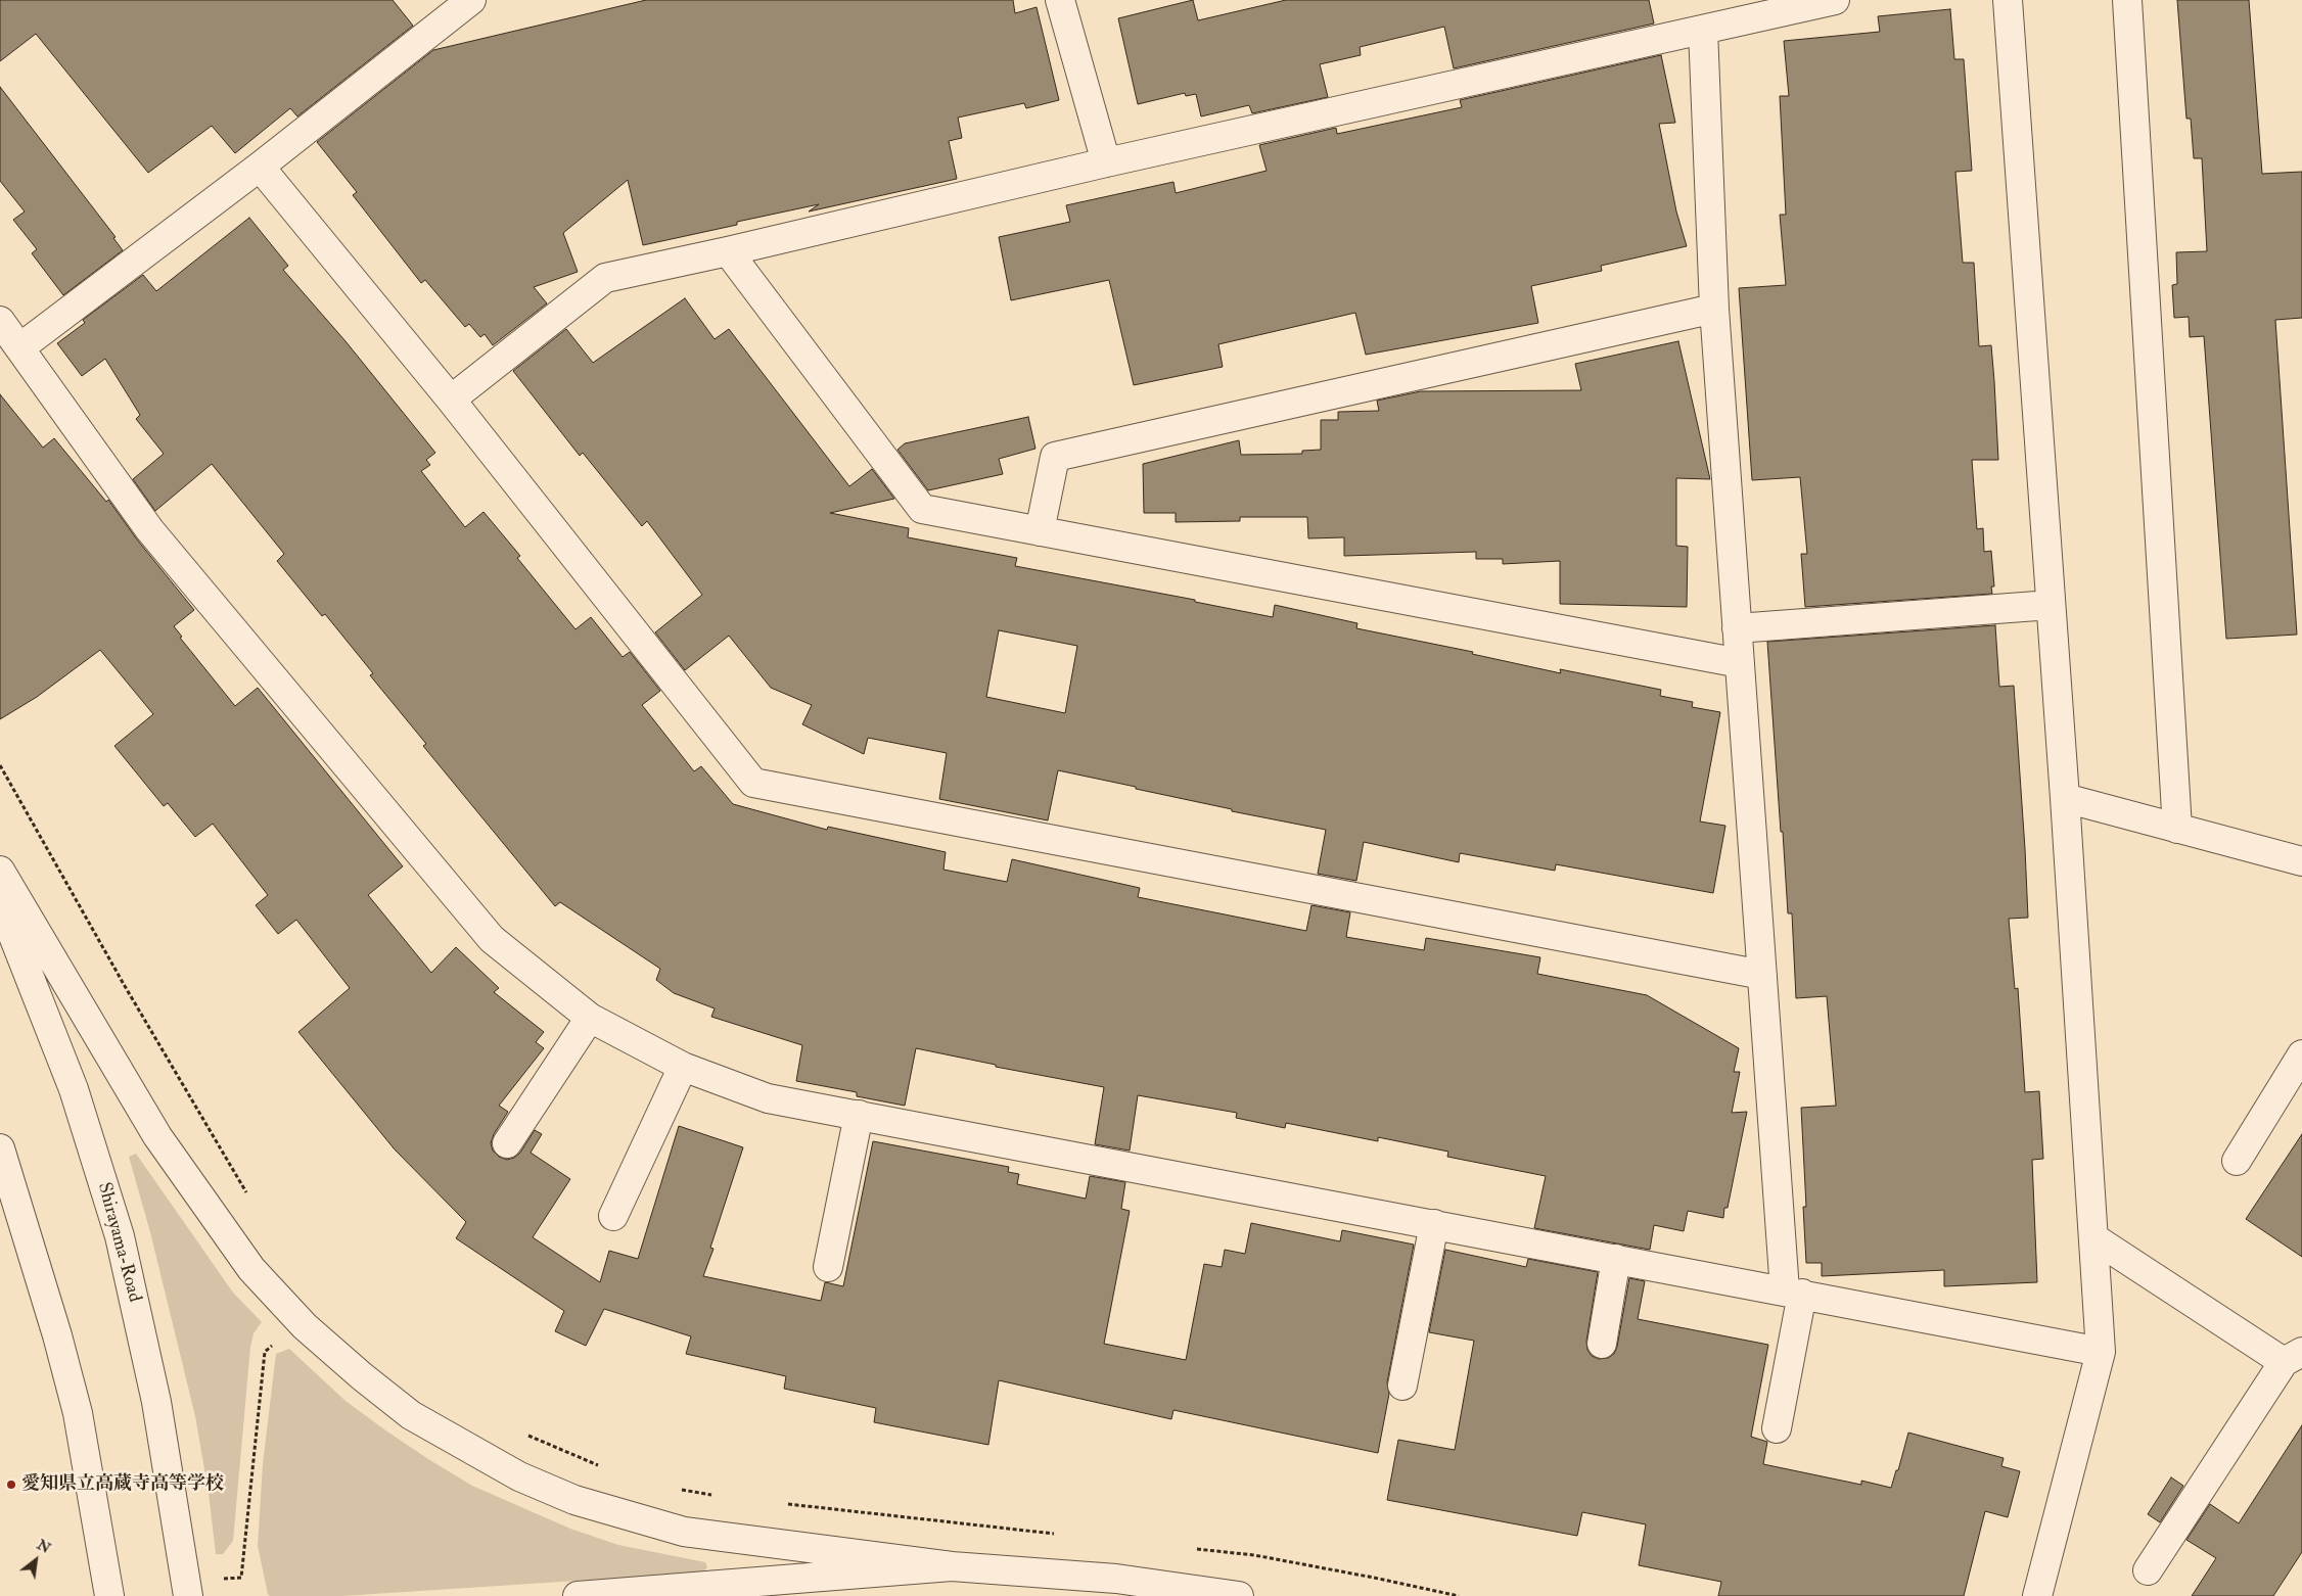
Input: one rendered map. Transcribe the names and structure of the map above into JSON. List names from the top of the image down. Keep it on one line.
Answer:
{"streets":{"street":["Shirayama-Road"]},"places":["愛知県立高蔵寺高等学校"],"north":"top right"}
